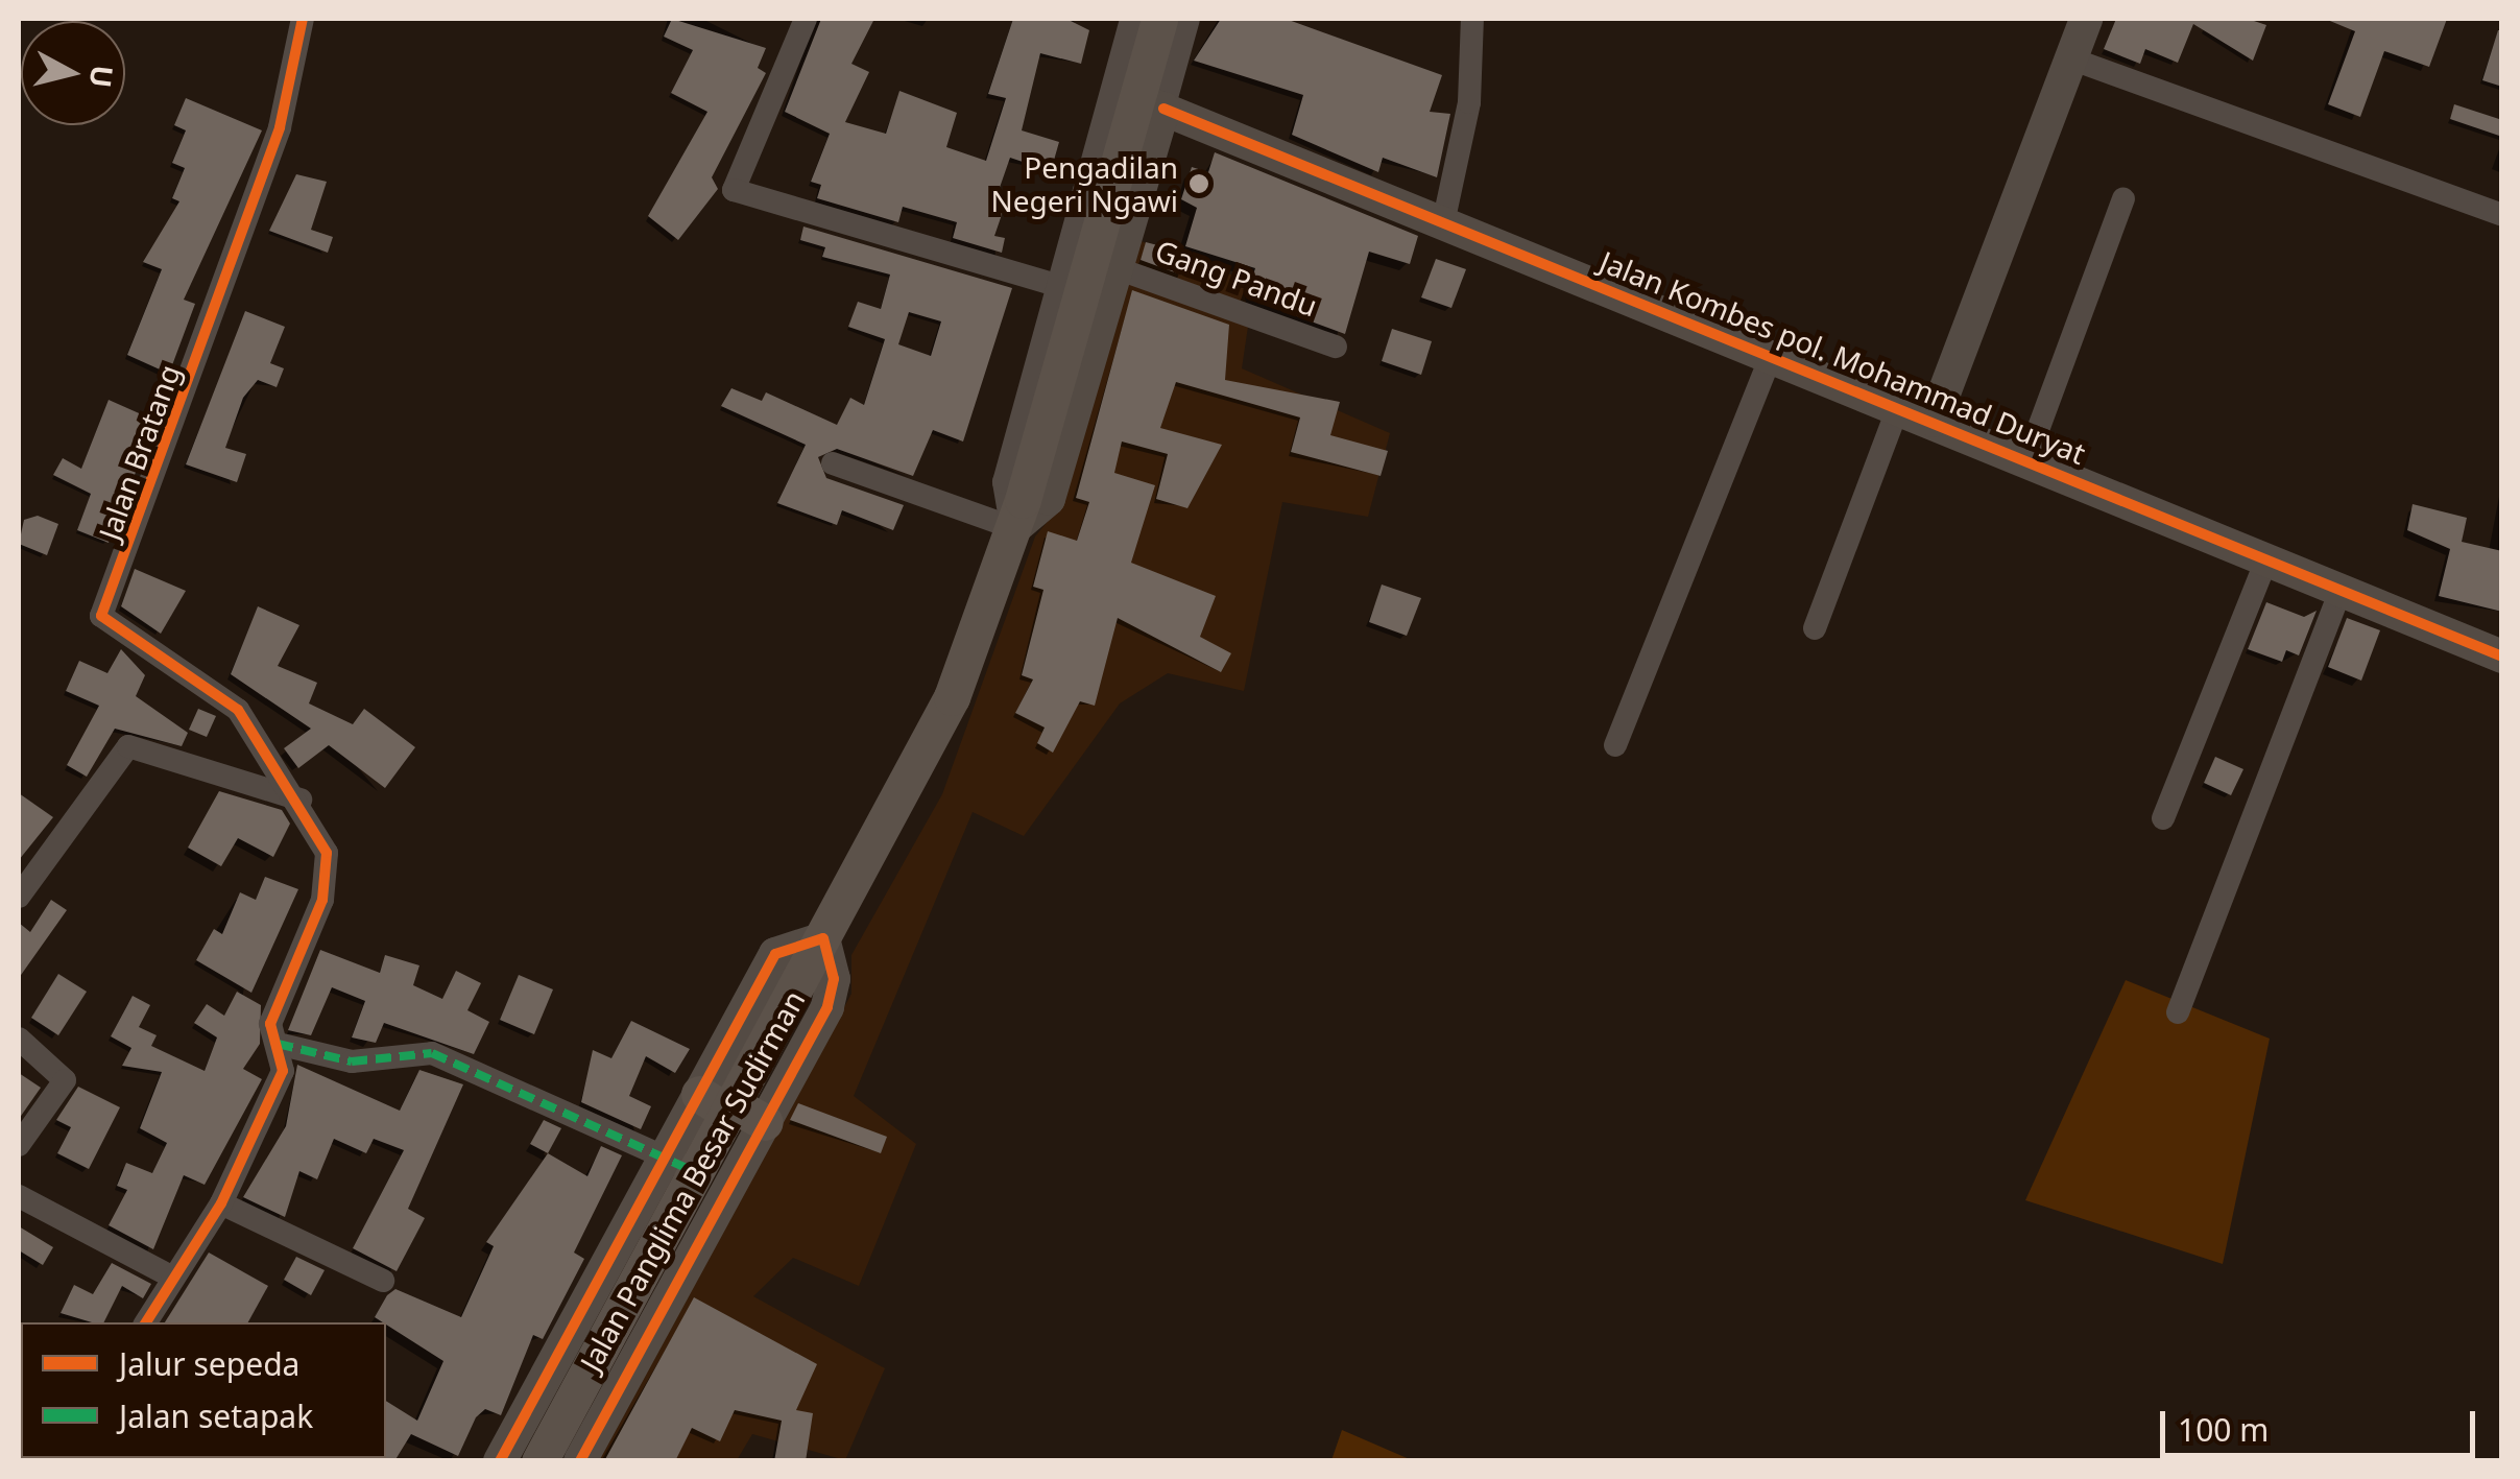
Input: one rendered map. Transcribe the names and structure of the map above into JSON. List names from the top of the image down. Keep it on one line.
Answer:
{"streets":{"main road":["Jalan Panglima Besar Sudirman"],"street":["Gang Pandu","Jalan Kombes pol. Mohammad Duryat","Jalan Bratang"]},"crossings":[["Jalan Kombes pol. Mohammad Duryat","Jalan Panglima Besar Sudirman"]],"places":["Pengadilan Negeri Ngawi"],"legend":["Jalur sepeda","Jalan setapak"],"scale_bar":"100 m","north":"right"}
